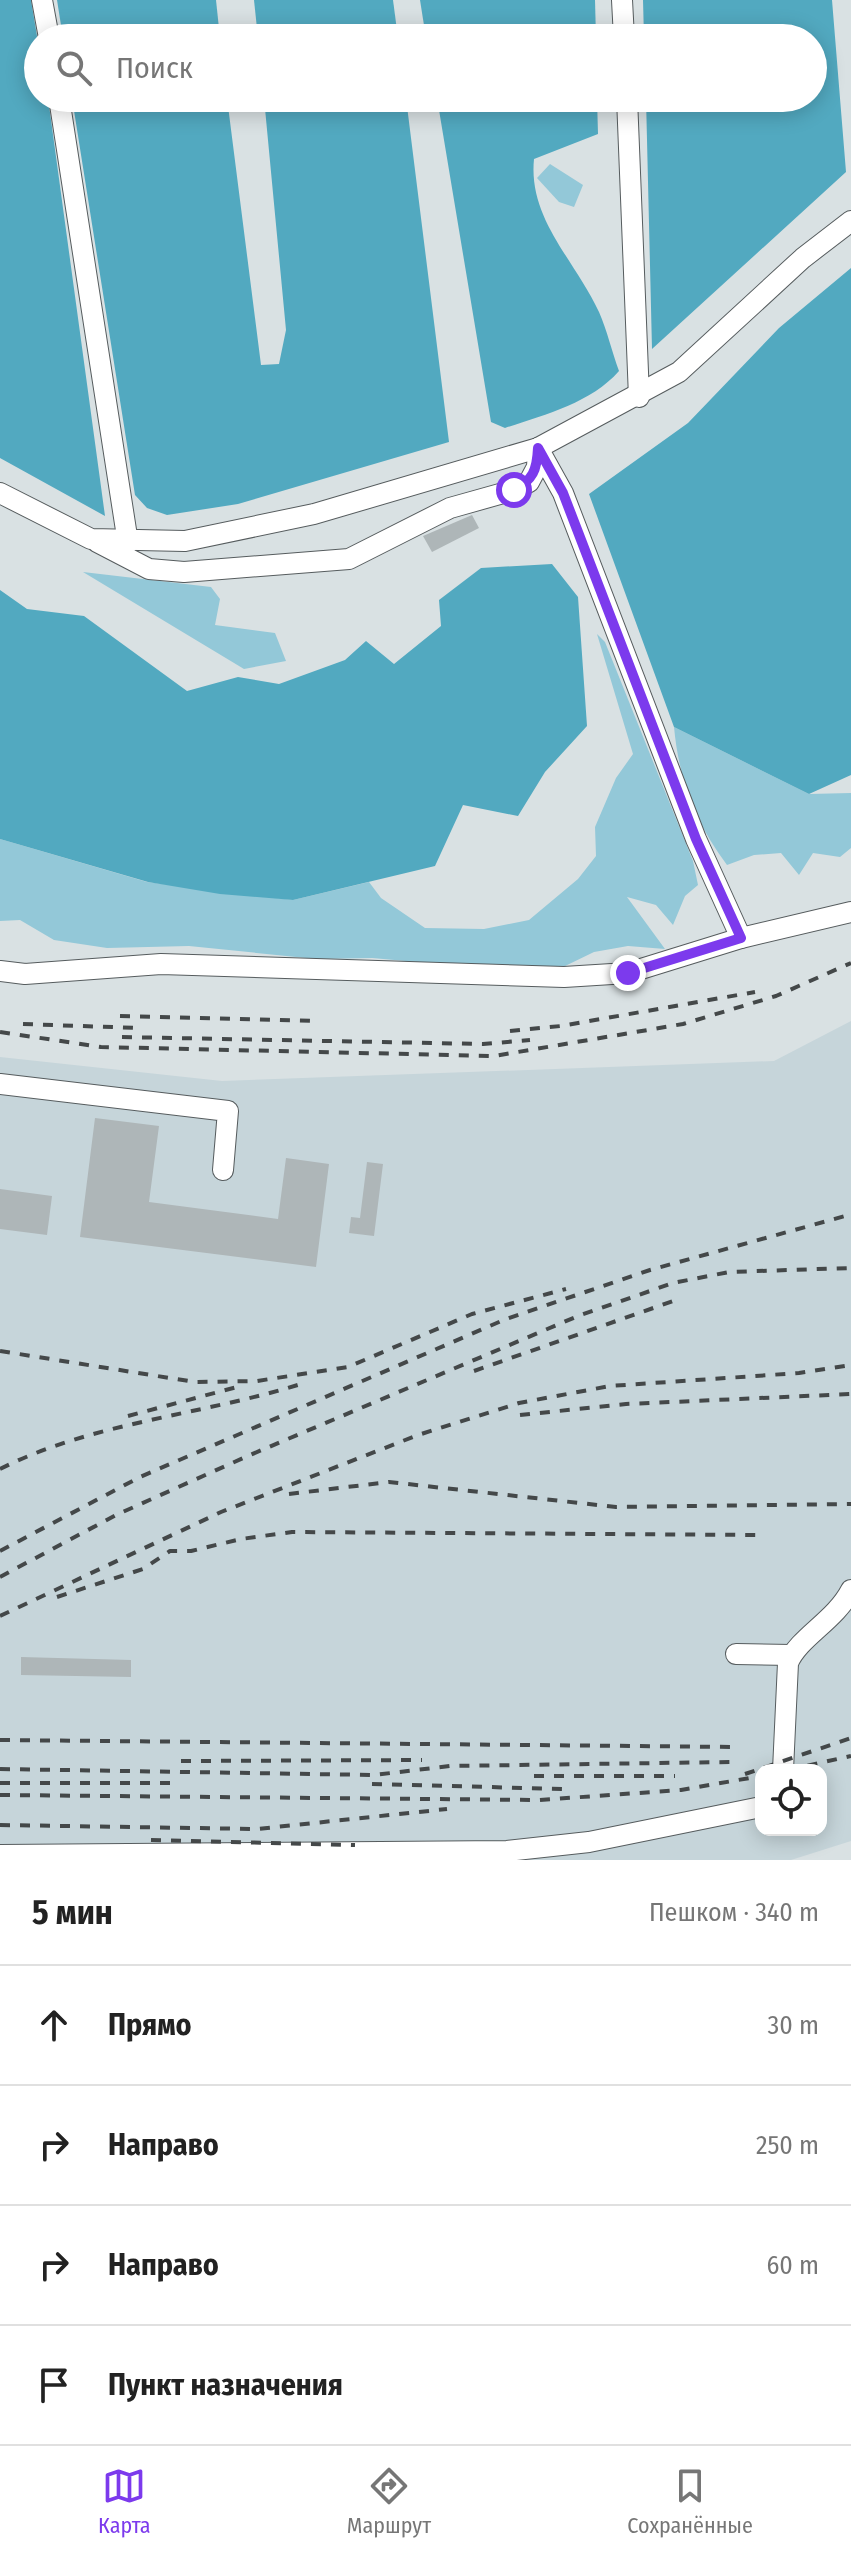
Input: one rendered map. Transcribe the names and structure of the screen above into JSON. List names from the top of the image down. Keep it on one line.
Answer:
{"page":{"search":"Поиск","heading":["5 мин","Пешком · 340 m"],"list":[["Прямо","30 m"],["Направо","250 m"],["Направо","60 m"],"Пункт назначения"],"nav":["Карта","Маршрут","Сохранённые"]}}
